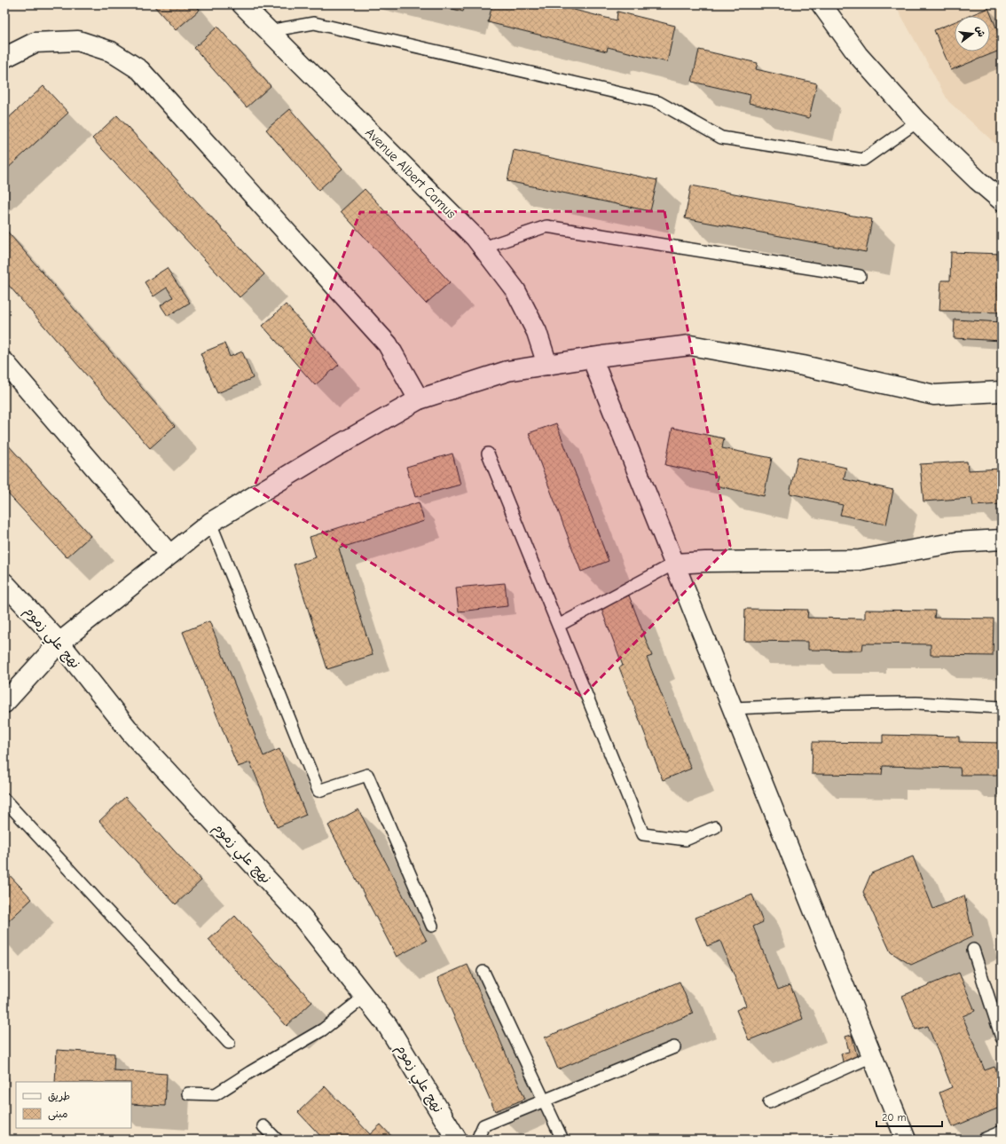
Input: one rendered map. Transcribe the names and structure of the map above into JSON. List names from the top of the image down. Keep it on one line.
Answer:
{"streets":{"street":["Avenue Albert Camus","نهج علي زموم"]},"legend":["طريق","مبنى"],"scale_bar":"20 m","north":"right"}
